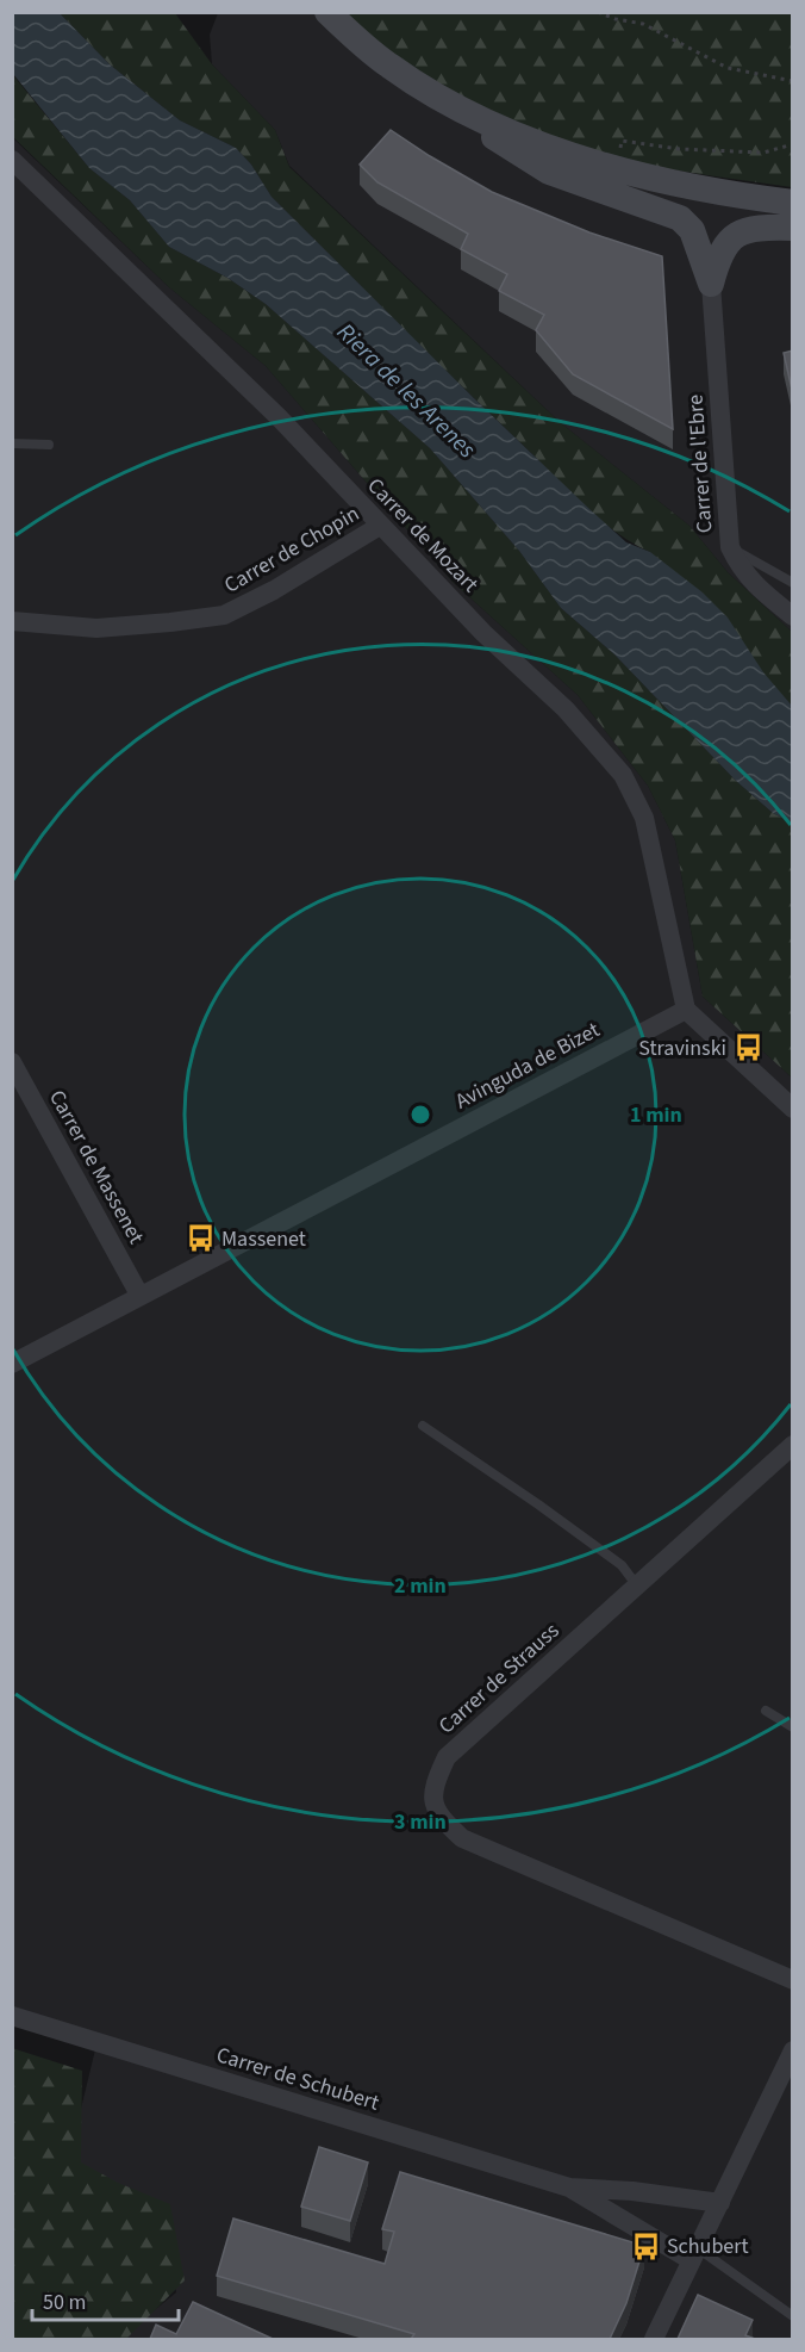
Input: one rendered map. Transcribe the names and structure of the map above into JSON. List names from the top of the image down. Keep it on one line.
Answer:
{"streets":{"street":["Carrer de l'Ebre","Carrer de Mozart","Carrer de Chopin","Avinguda de Bizet","Carrer de Massenet","Carrer de Strauss","Carrer de Schubert"]},"crossings":[["Carrer de Mozart","Carrer de Chopin"],["Carrer de Mozart","Avinguda de Bizet"],["Avinguda de Bizet","Carrer de Massenet"]],"water":["Riera de les Arenes"],"places":{"bus stop":["Stravinski","Massenet","Schubert"]},"scale_bar":"50 m","rings":["1 min","2 min","3 min"]}
